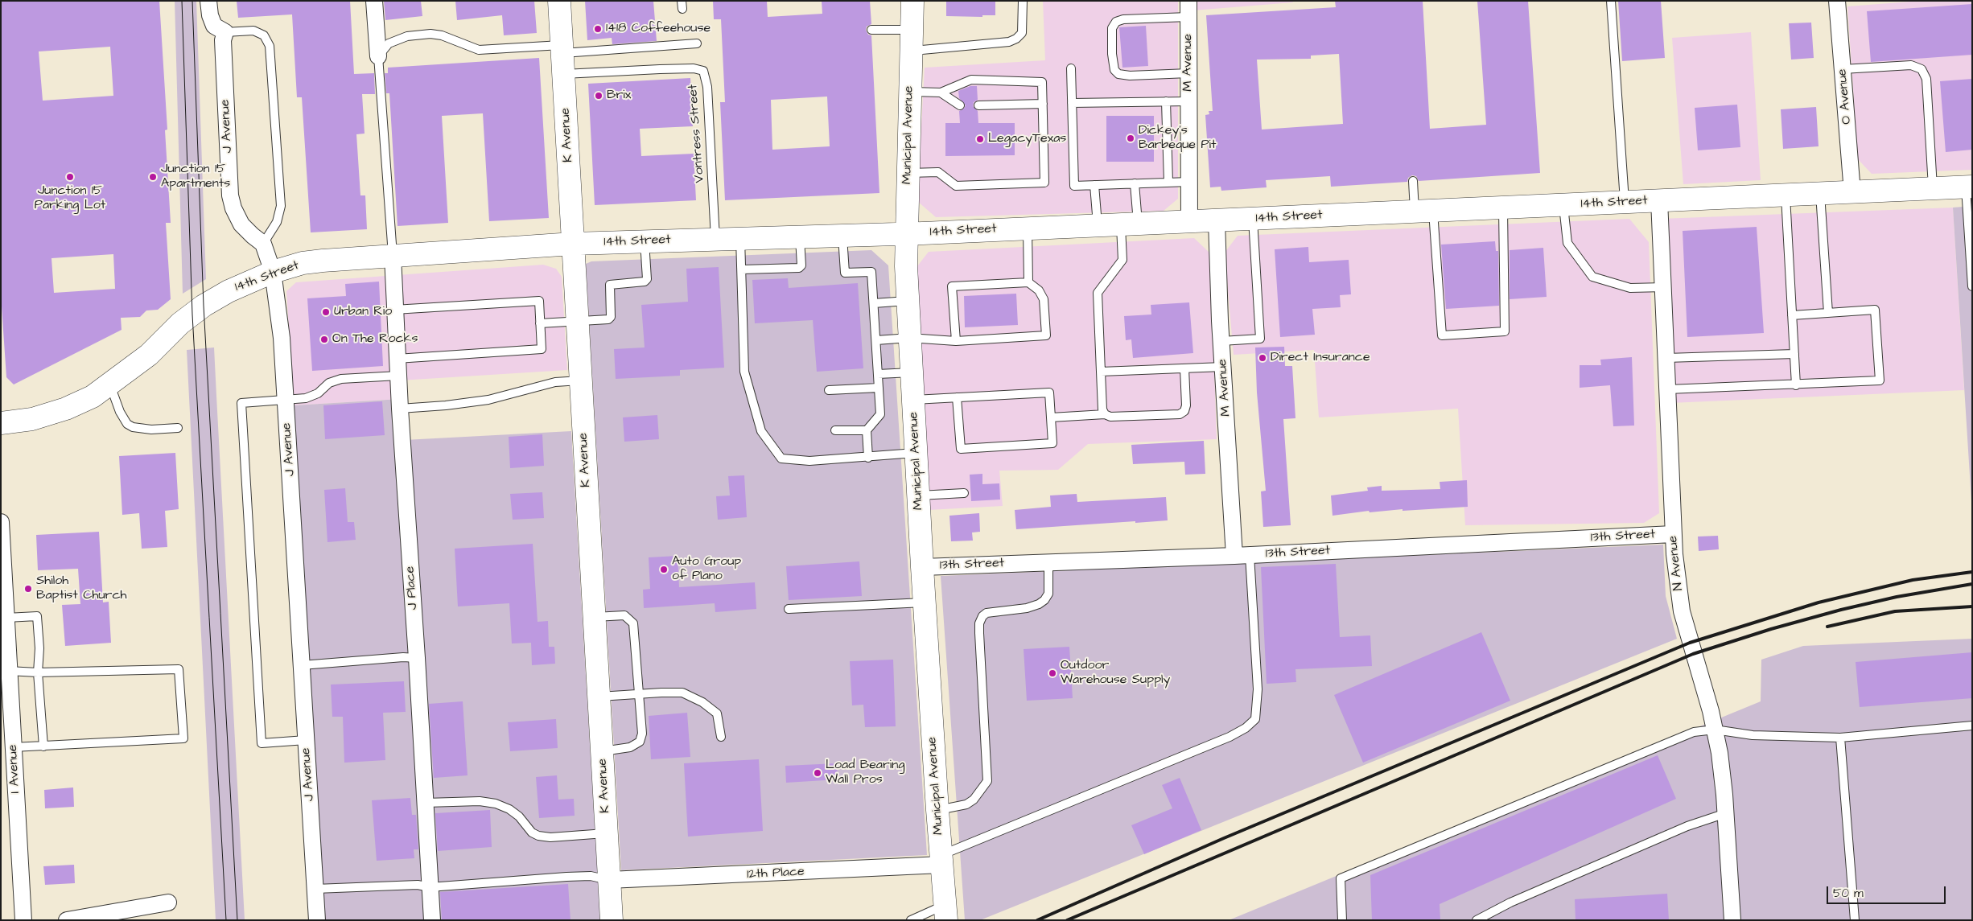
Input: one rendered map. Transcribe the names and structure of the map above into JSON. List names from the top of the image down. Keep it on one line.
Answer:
{"streets":{"main road":["K Avenue","Municipal Avenue","14th Street"],"street":["M Avenue","O Avenue","J Avenue","13th Street","N Avenue","J Place","I Avenue","12th Place"],"lane":["Vontress Street"]},"crossings":[["M Avenue","14th Street"],["M Avenue","13th Street"],["O Avenue","14th Street"],["J Avenue","14th Street"],["Vontress Street","K Avenue"],["Vontress Street","14th Street"],["K Avenue","14th Street"],["K Avenue","12th Place"],["Municipal Avenue","14th Street"],["Municipal Avenue","13th Street"],["Municipal Avenue","12th Place"],["14th Street","N Avenue"],["14th Street","J Place"],["13th Street","N Avenue"]],"places":["1418 Coffeehouse","Brix","Dickey's Barbeque Pit","LegacyTexas","Junction 15 Parking Lot","Junction 15 Apartments","Urban Rio","On The Rocks","Direct Insurance","Auto Group of Plano","Shiloh Baptist Church","Outdoor Warehouse Supply","Load Bearing Wall Pros"],"scale_bar":"50 m"}
